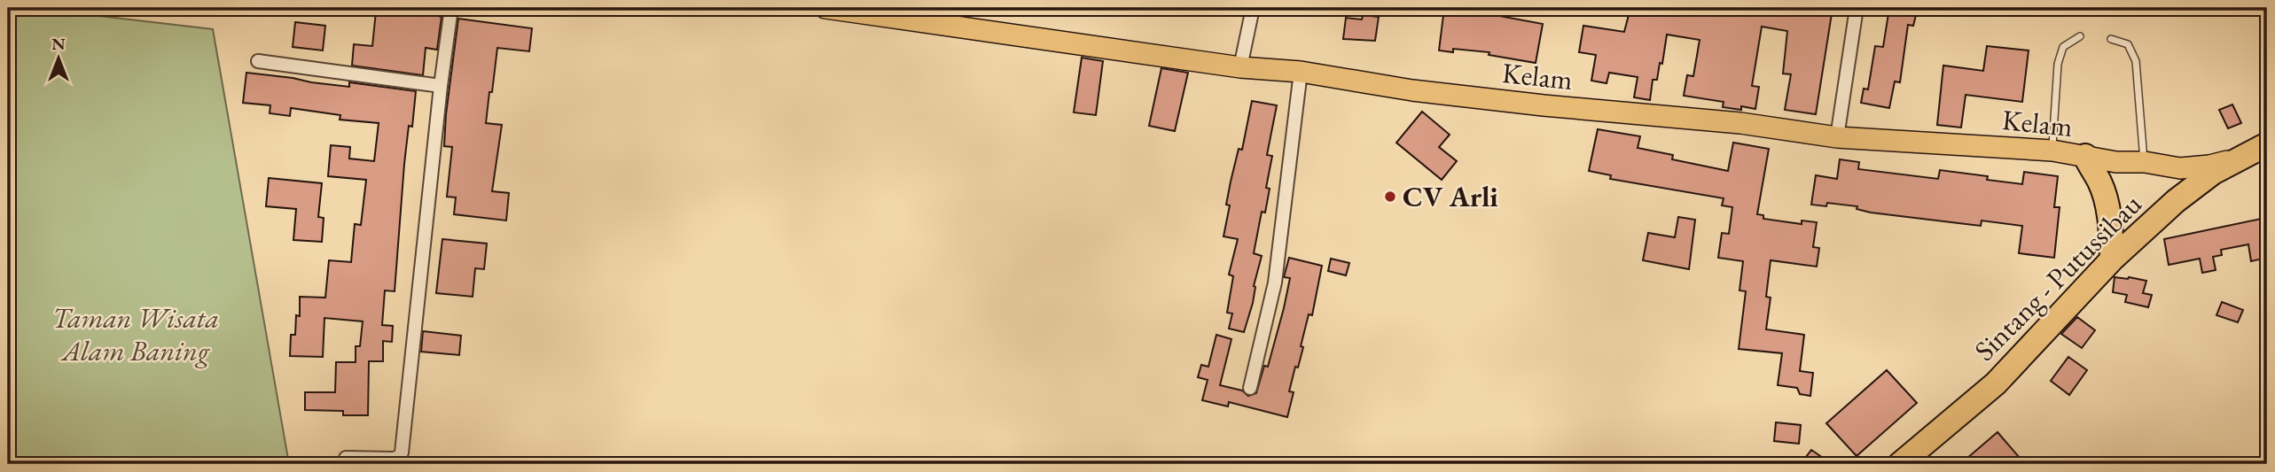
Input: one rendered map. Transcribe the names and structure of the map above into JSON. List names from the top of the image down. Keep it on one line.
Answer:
{"streets":{"highway":["Sintang - Putussibau"],"main road":["Kelam"]},"crossings":[["Kelam","Sintang - Putussibau"]],"parks":["Taman Wisata Alam Baning"],"places":["CV Arli"],"north":"top"}
